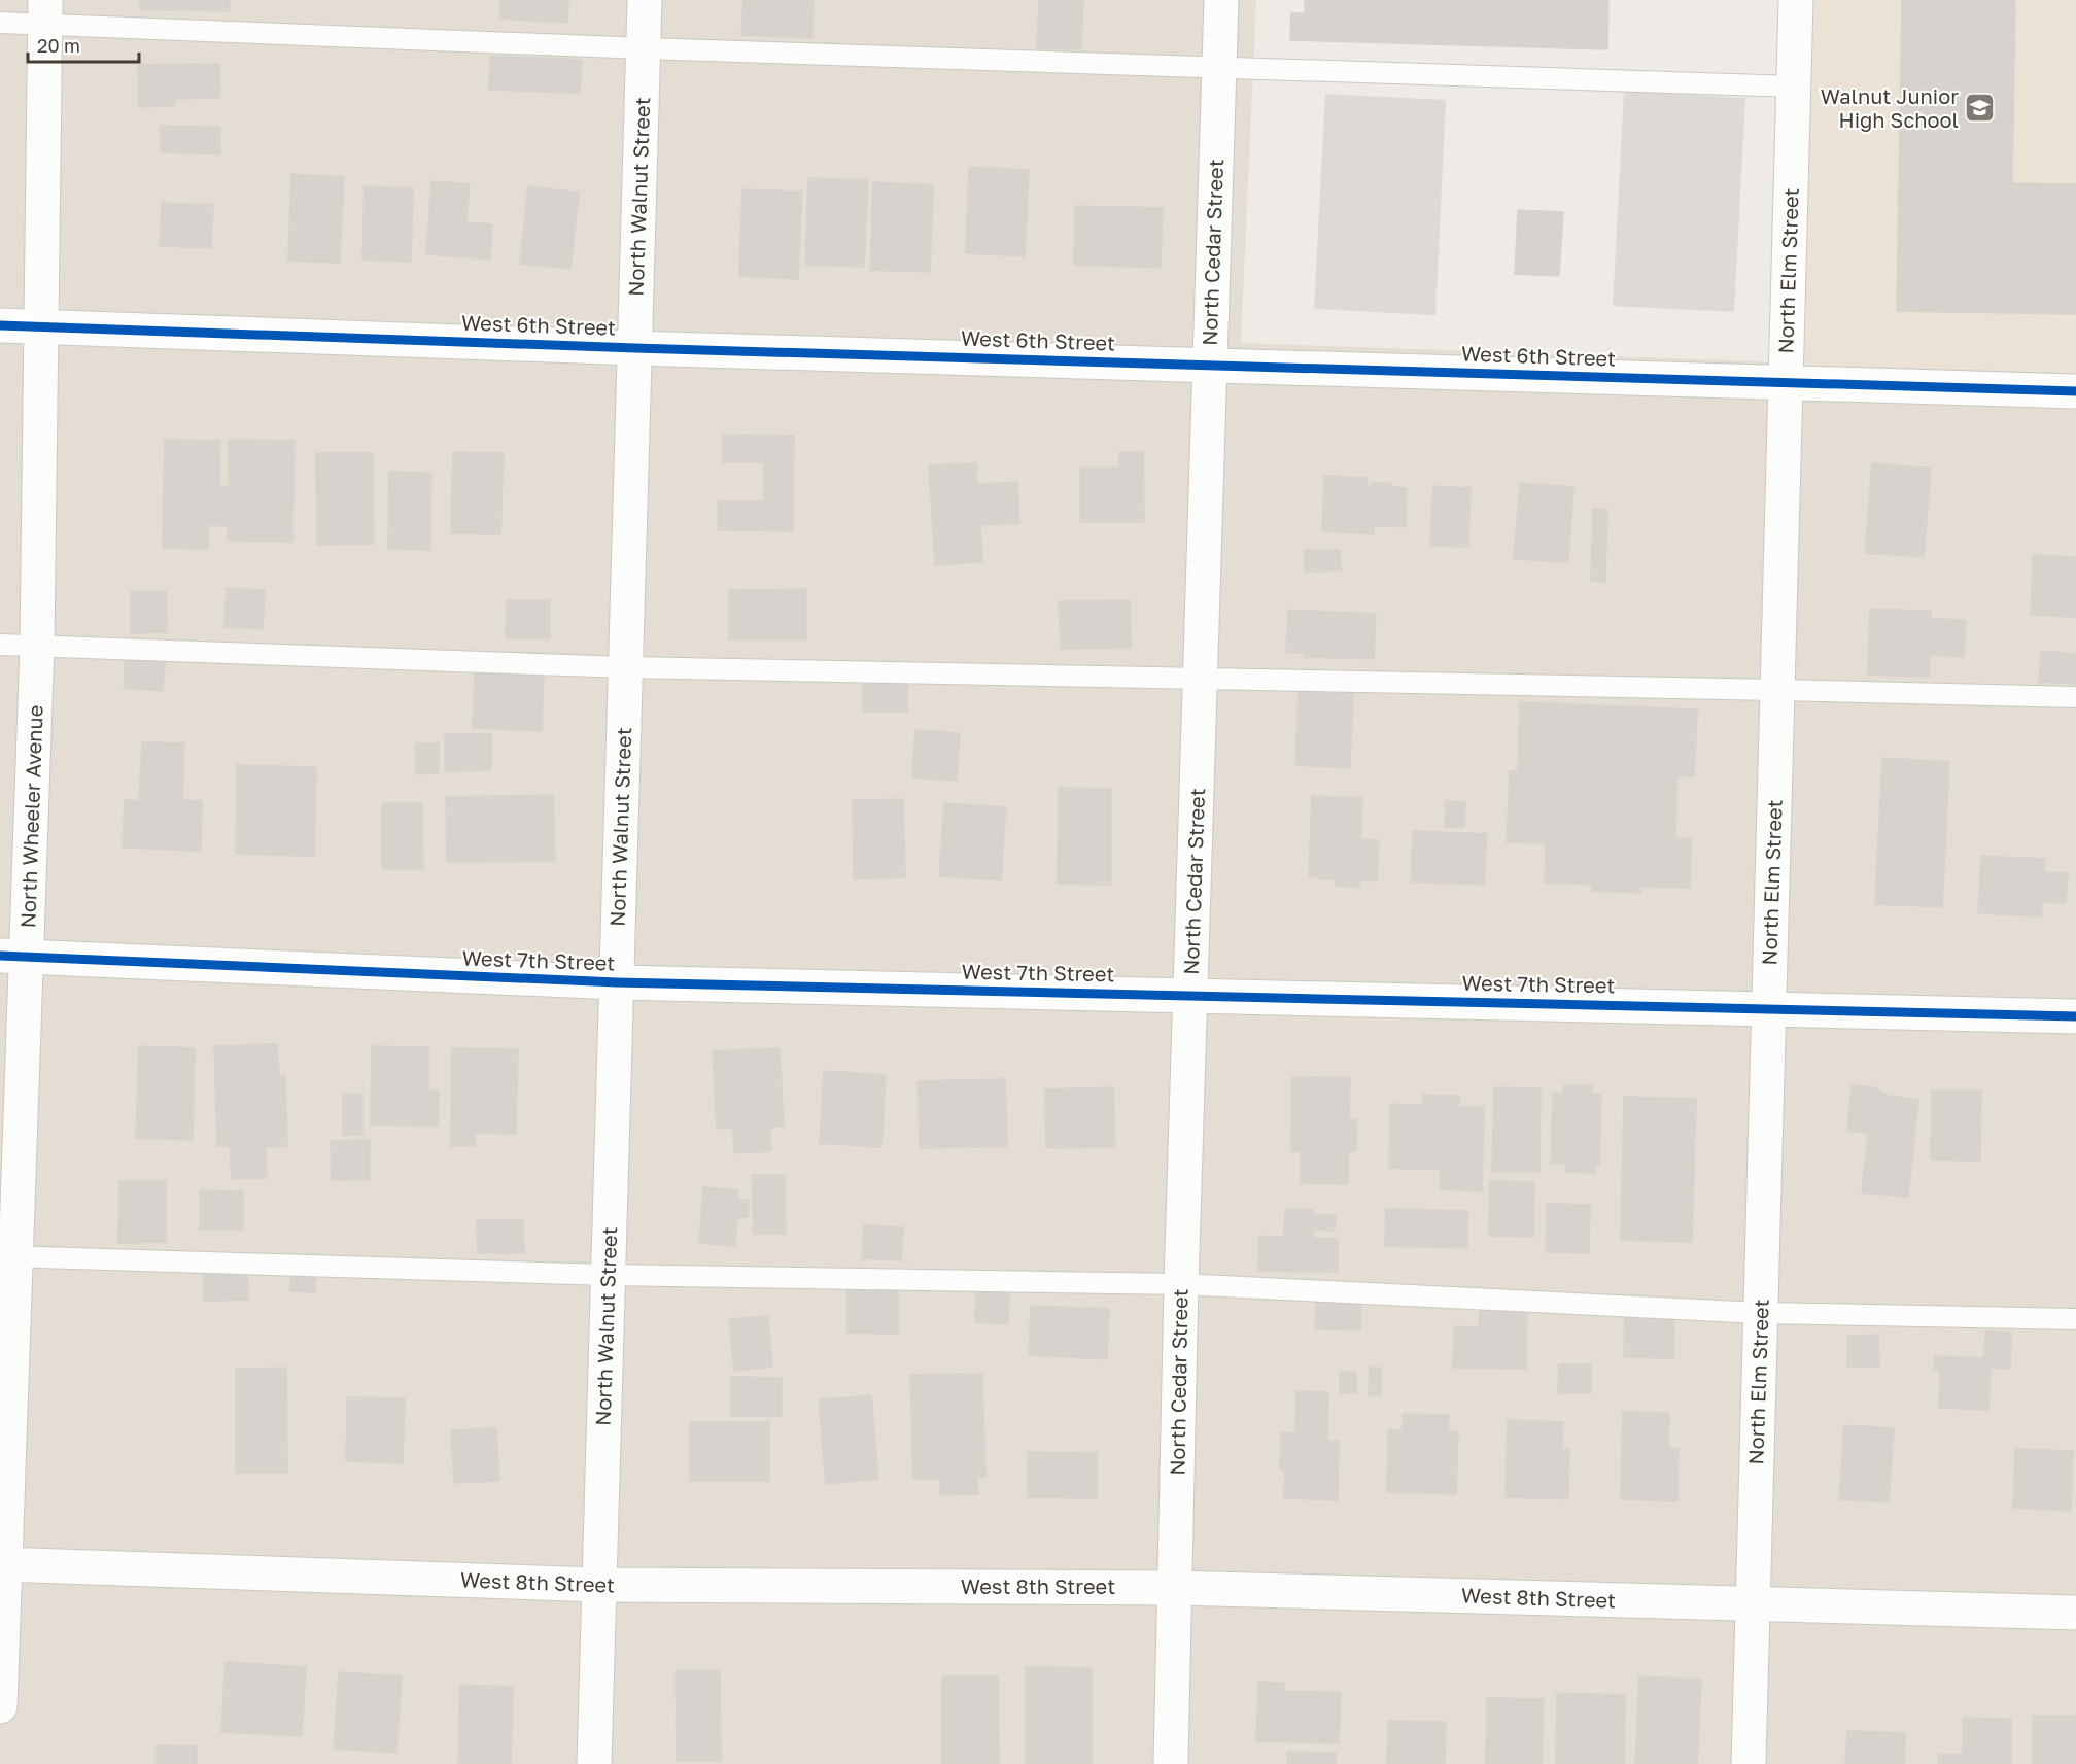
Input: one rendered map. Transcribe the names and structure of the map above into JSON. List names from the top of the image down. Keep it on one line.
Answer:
{"streets":{"street":["North Walnut Street","North Cedar Street","North Elm Street","West 6th Street","North Wheeler Avenue","West 7th Street","West 8th Street"]},"crossings":[["North Walnut Street","West 6th Street"],["North Walnut Street","West 7th Street"],["North Walnut Street","West 8th Street"],["North Cedar Street","West 6th Street"],["North Cedar Street","West 7th Street"],["North Cedar Street","West 8th Street"],["North Elm Street","West 6th Street"],["North Elm Street","West 7th Street"],["North Elm Street","West 8th Street"],["West 6th Street","North Wheeler Avenue"],["North Wheeler Avenue","West 7th Street"],["North Wheeler Avenue","West 8th Street"]],"places":{"school or university":["Walnut Junior High School"]},"scale_bar":"20 m"}
